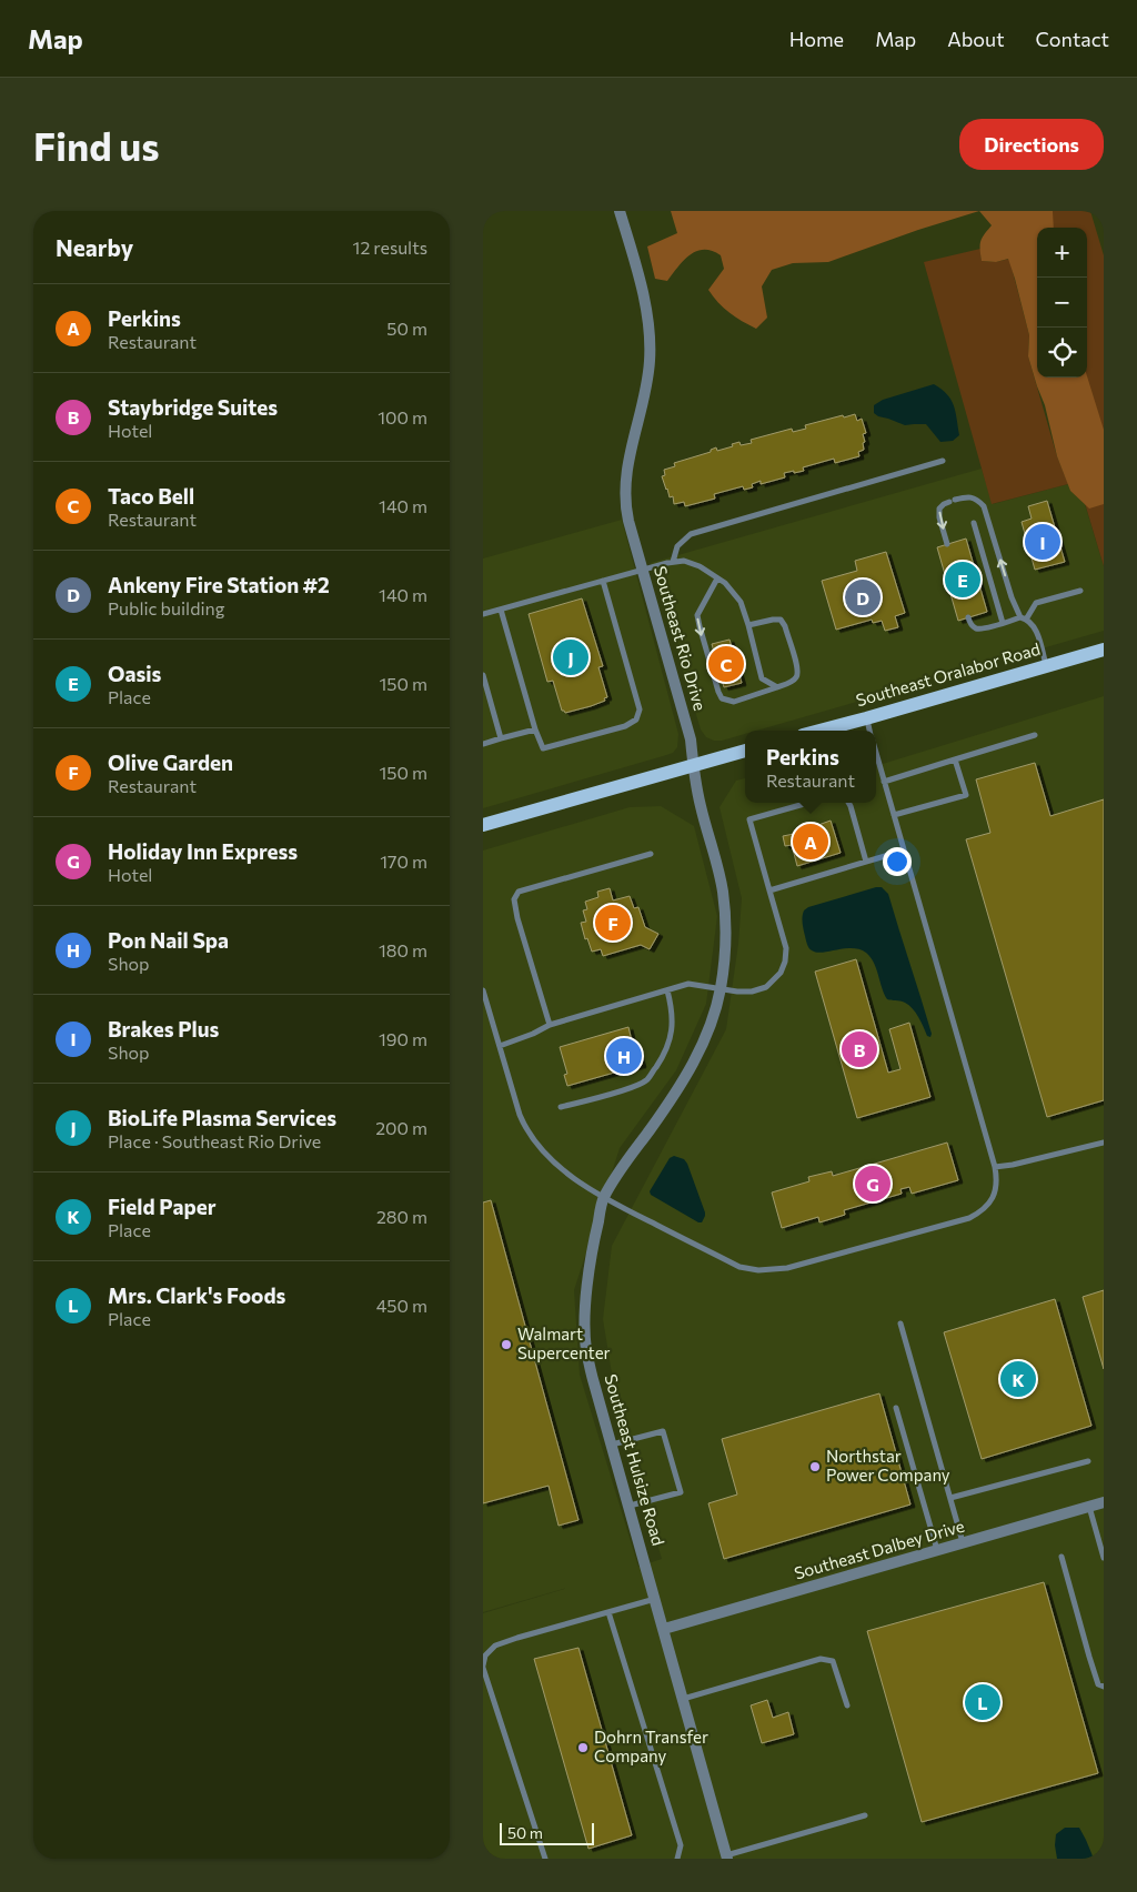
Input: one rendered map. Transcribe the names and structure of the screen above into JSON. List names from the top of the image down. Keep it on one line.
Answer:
{"streets":{"main road":["Southeast Oralabor Road"],"street":["Southeast Rio Drive","Southeast Hulsize Road","Southeast Dalbey Drive"]},"crossings":[["Southeast Rio Drive","Southeast Hulsize Road"],["Southeast Hulsize Road","Southeast Dalbey Drive"]],"places":["Walmart Supercenter","Northstar Power Company","Dohrn Transfer Company"],"scale_bar":"50 m","page":{"header":"Map","nav":["Home","Map","About","Contact"],"buttons":"Directions","title":"Find us","heading":["Nearby","12 results"],"map_buttons":["+","−"],"list":[{"mark":"A","name":"Perkins","note":"Restaurant","value":"50 m"},{"mark":"B","name":"Staybridge Suites","note":"Hotel","value":"100 m"},{"mark":"C","name":"Taco Bell","note":"Restaurant","value":"140 m"},{"mark":"D","name":"Ankeny Fire Station #2","note":"Public building","value":"140 m"},{"mark":"E","name":"Oasis","note":"Place","value":"150 m"},{"mark":"F","name":"Olive Garden","note":"Restaurant","value":"150 m"},{"mark":"G","name":"Holiday Inn Express","note":"Hotel","value":"170 m"},{"mark":"H","name":"Pon Nail Spa","note":"Shop","value":"180 m"},{"mark":"I","name":"Brakes Plus","note":"Shop","value":"190 m"},{"mark":"J","name":"BioLife Plasma Services","note":"Place · Southeast Rio Drive","value":"200 m"},{"mark":"K","name":"Field Paper","note":"Place","value":"280 m"},{"mark":"L","name":"Mrs. Clark's Foods","note":"Place","value":"450 m"}],"pins":["I","E","D","J","C","A","F","B","H","G","K","L"],"popup":["Perkins","Restaurant"],"scale":"50 m"}}
